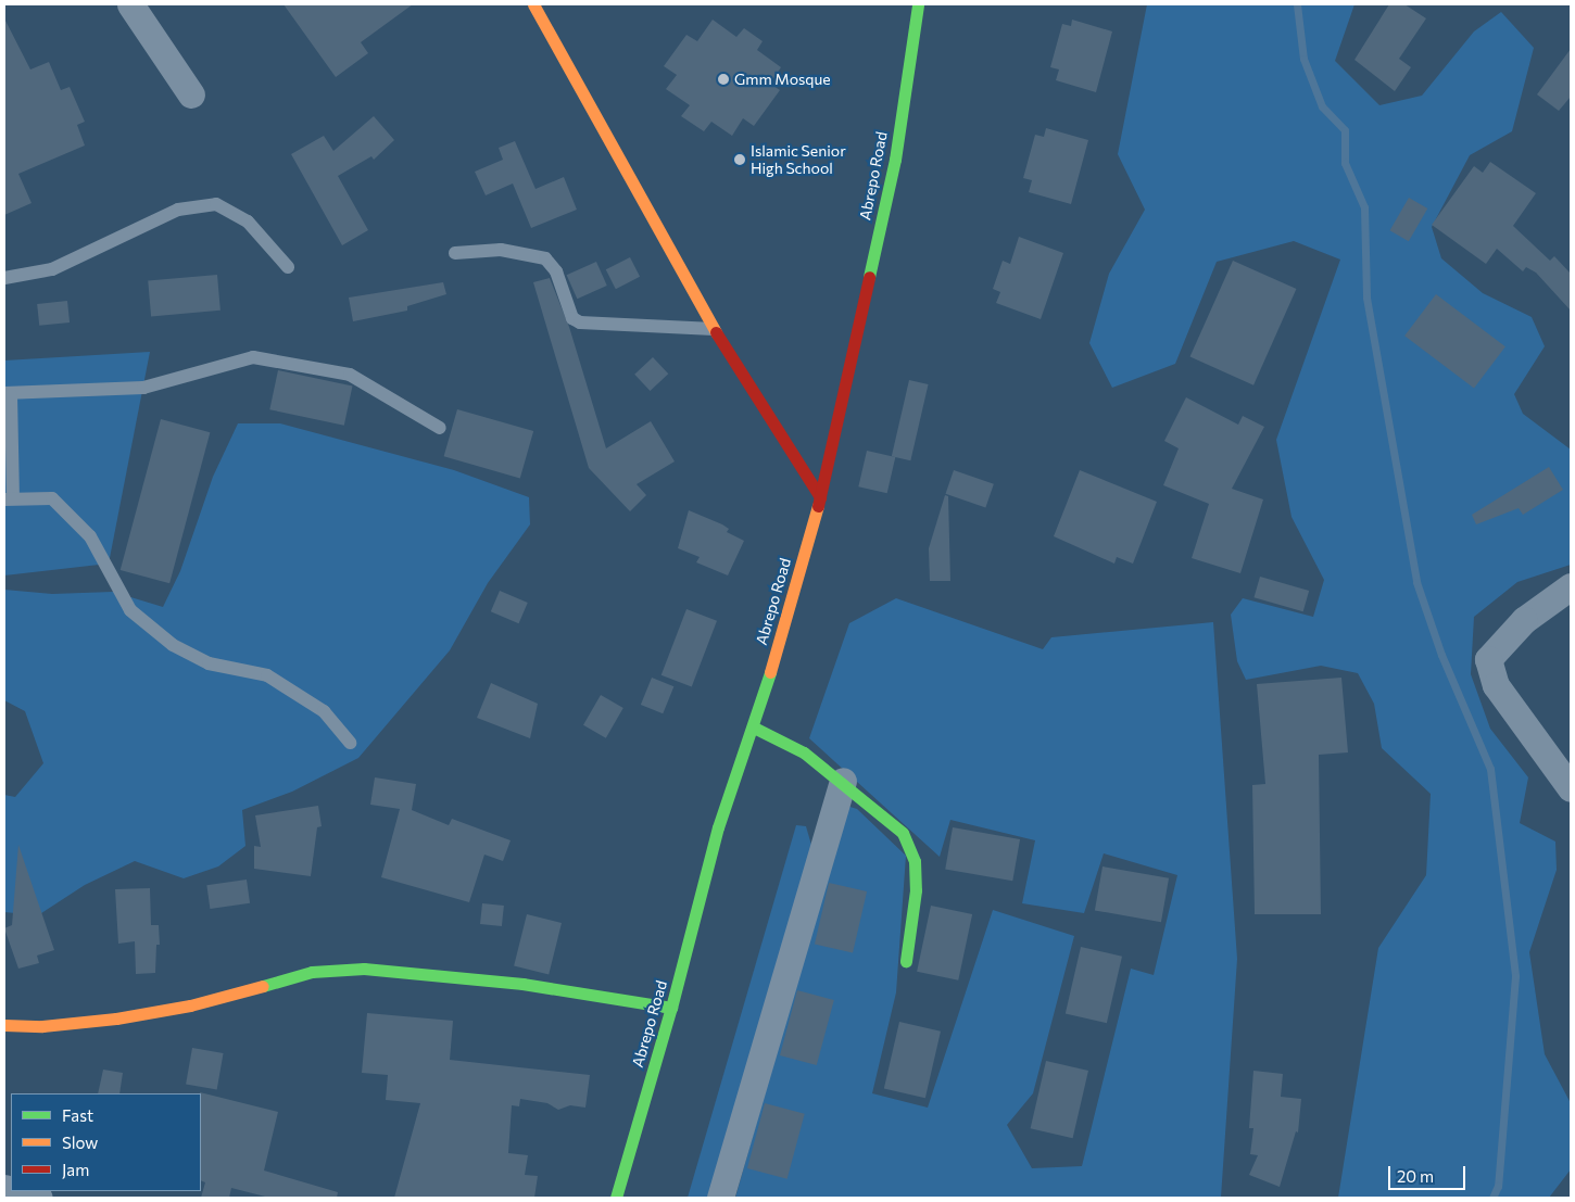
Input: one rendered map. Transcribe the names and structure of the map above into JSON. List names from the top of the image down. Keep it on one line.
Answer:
{"streets":{"street":["Abrepo Road"]},"places":["Gmm Mosque","Islamic Senior High School"],"legend":["Fast","Slow","Jam"],"scale_bar":"20 m"}
